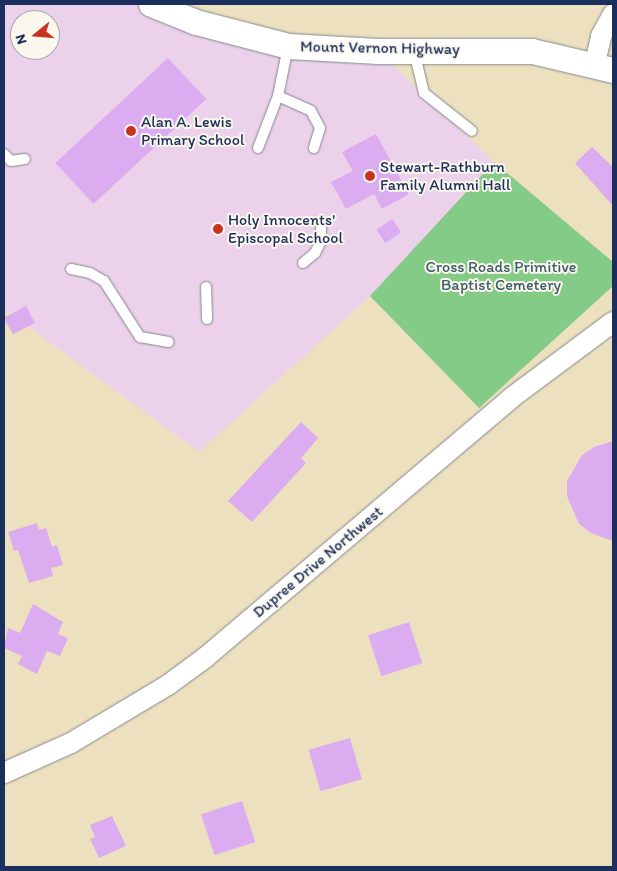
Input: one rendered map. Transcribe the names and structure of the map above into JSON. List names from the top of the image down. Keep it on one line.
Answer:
{"streets":{"street":["Mount Vernon Highway","Dupree Drive Northwest"]},"parks":["Cross Roads Primitive Baptist Cemetery"],"places":["Alan A. Lewis Primary School","Stewart-Rathburn Family Alumni Hall","Holy Innocents' Episcopal School"],"north":"left"}
